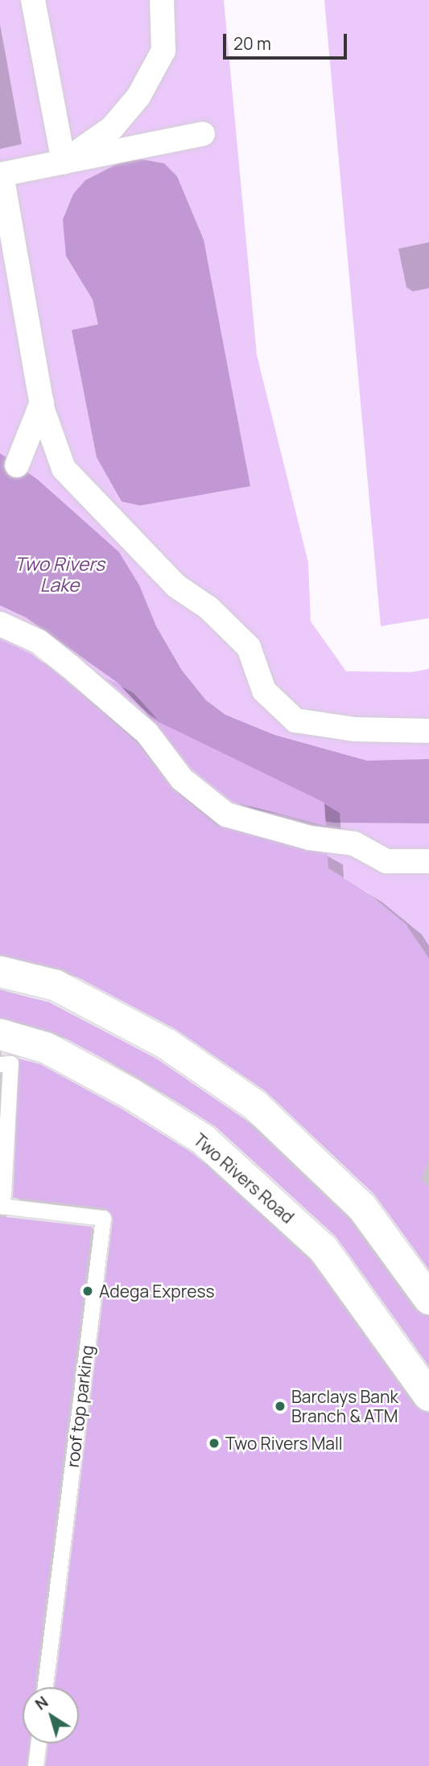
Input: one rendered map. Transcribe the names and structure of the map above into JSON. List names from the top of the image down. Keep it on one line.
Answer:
{"streets":{"street":["Two Rivers Road"],"lane":["roof top parking"]},"water":["Two Rivers Lake"],"places":["Adega Express","Barclays Bank Branch & ATM","Two Rivers Mall"],"scale_bar":"20 m","north":"top left"}
